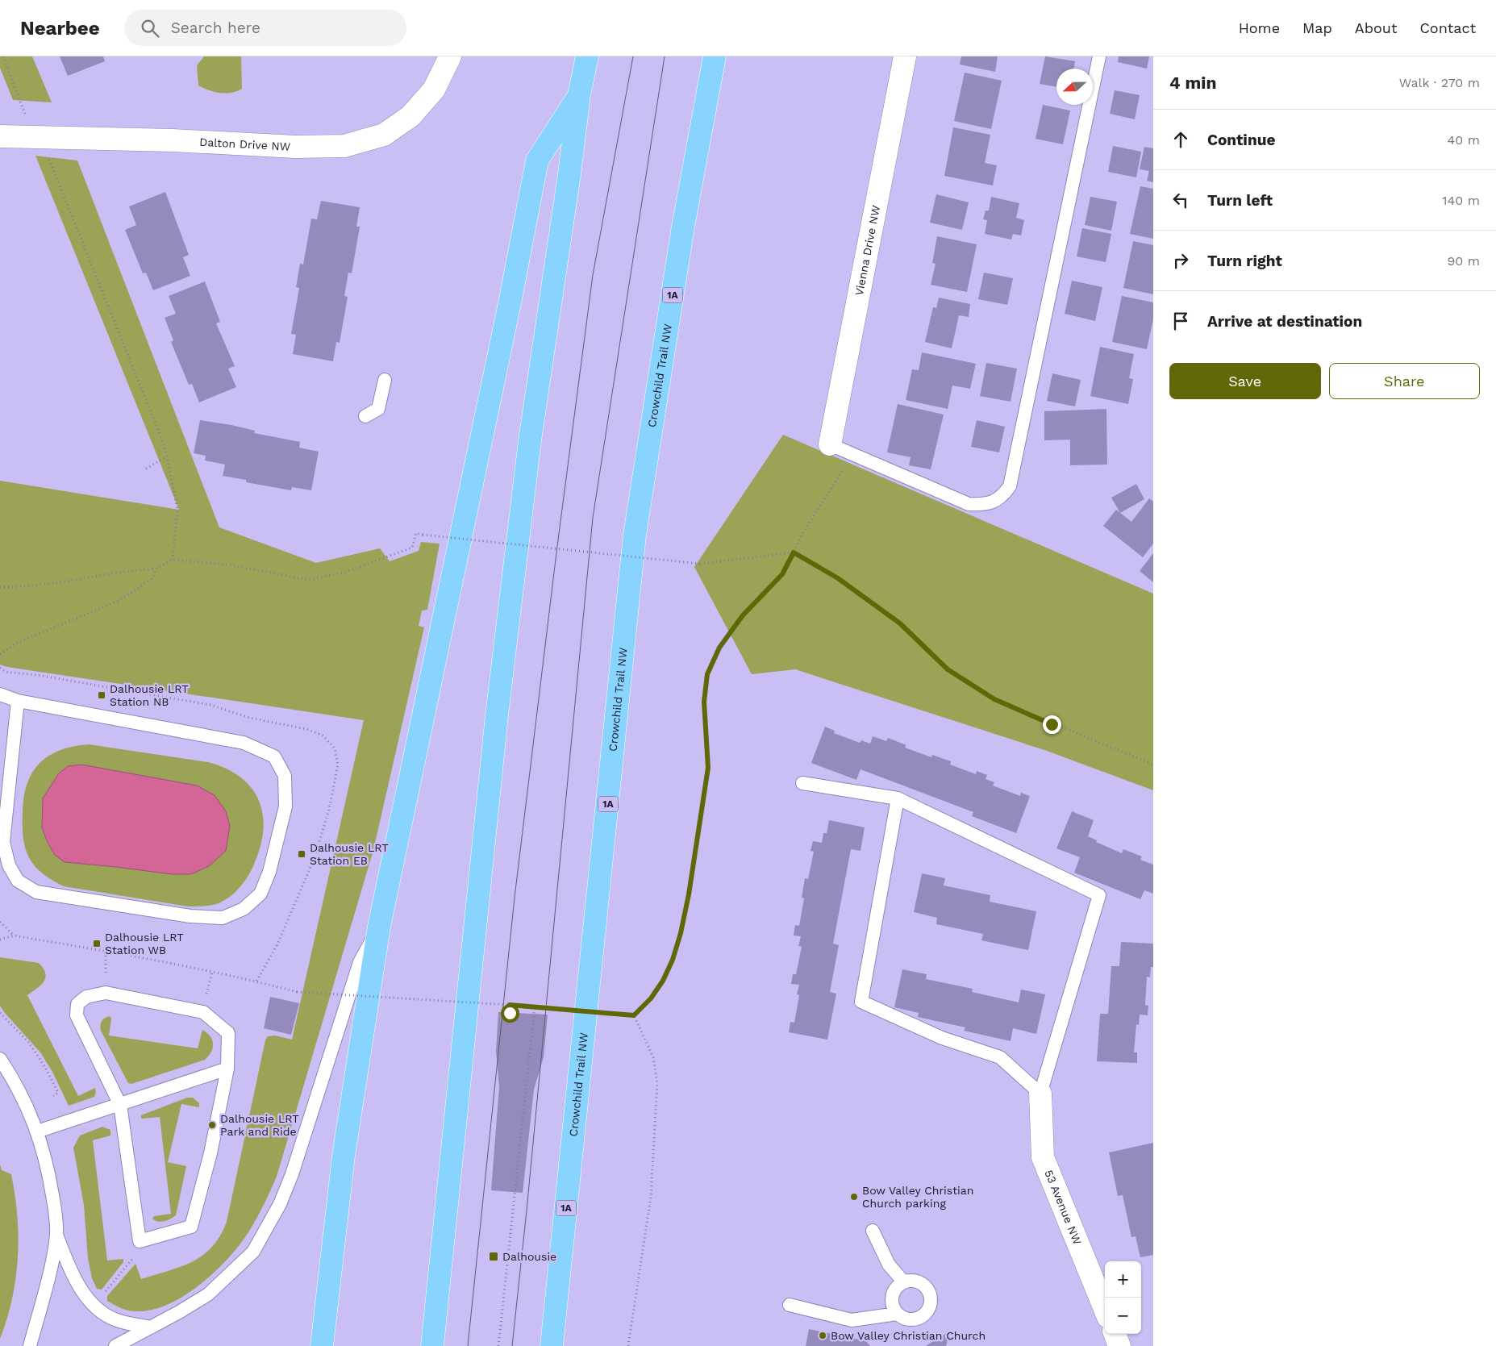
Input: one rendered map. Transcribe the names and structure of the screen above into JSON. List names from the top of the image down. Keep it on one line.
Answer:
{"streets":{"highway":["1A","Crowchild Trail NW"],"street":["Dalton Drive NW","Vienna Drive NW","53 Avenue NW"]},"places":{"transit":["Dalhousie LRT Station NB","Dalhousie LRT Station EB","Dalhousie LRT Station WB","Dalhousie"],"other":["Dalhousie LRT Park and Ride","Bow Valley Christian Church parking","Bow Valley Christian Church"]},"north":"left","page":{"header":"Nearbee","search":"Search here","nav":["Home","Map","About","Contact"],"heading":["4 min","Walk · 270 m"],"list":[["Continue","40 m"],["Turn left","140 m"],["Turn right","90 m"],"Arrive at destination"],"buttons":["Save","Share"],"map_buttons":["+","−"]}}
